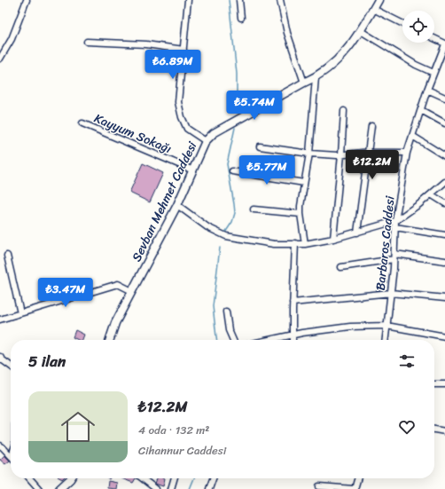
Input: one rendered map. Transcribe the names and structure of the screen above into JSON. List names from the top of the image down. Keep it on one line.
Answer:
{"streets":{"main road":["Sevban Mehmet Caddesi"],"street":["Kayyum Sokağı","Barbaros Caddesi"]},"crossings":[["Kayyum Sokağı","Sevban Mehmet Caddesi"]],"page":{"price":["₺6.89M","₺5.74M","₺12.2M","₺5.77M","₺3.47M"],"heading":"5 ilan","list":[{"name":"₺12.2M","note":"4 oda · 132 m² · Cihannur Caddesi"}]}}
